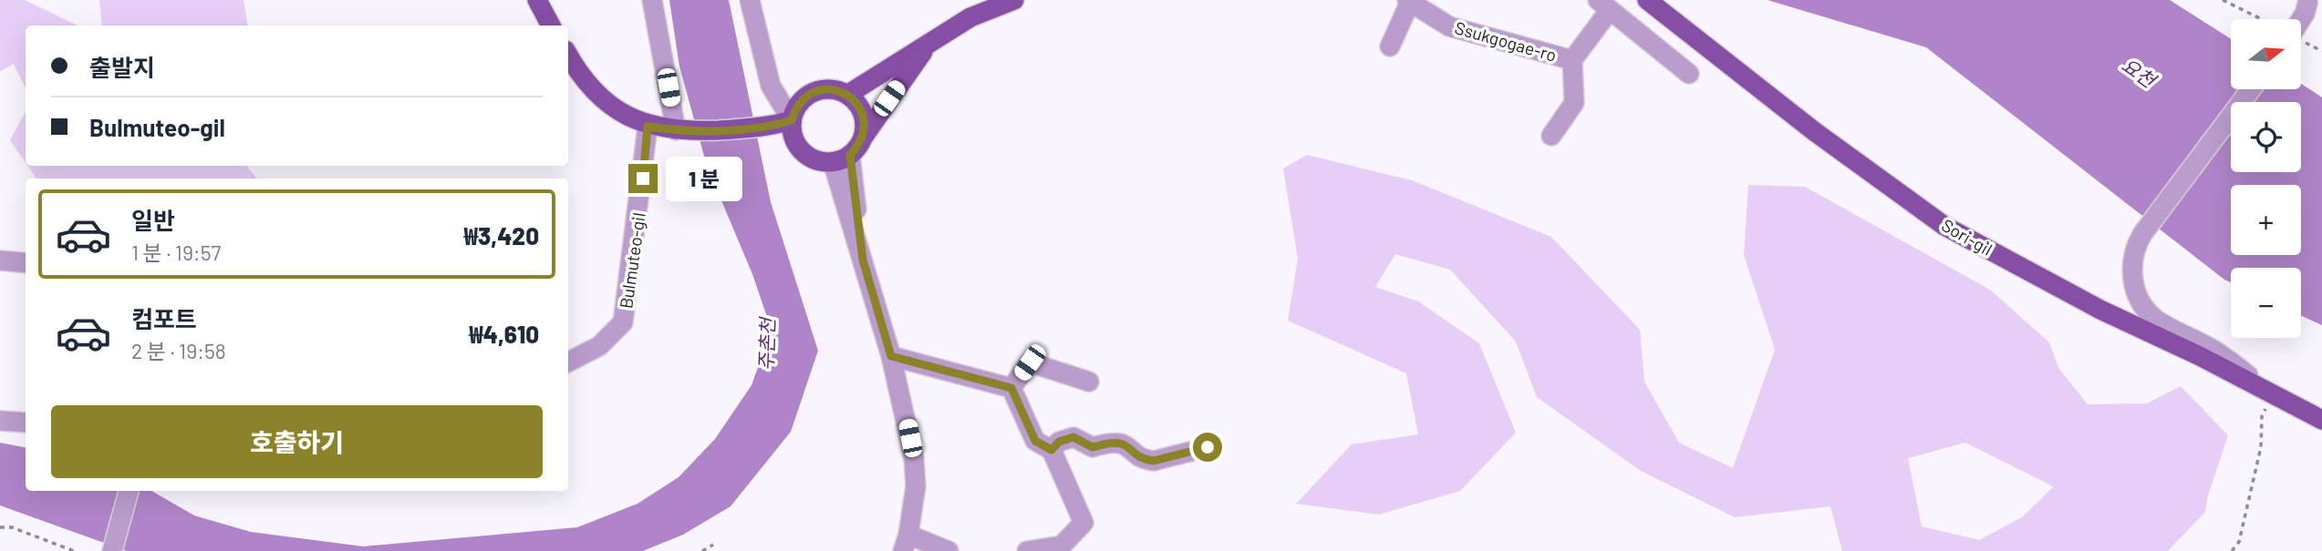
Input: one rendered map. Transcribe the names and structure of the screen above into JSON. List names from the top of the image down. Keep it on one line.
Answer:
{"streets":{"main road":["Sori-gil"],"street":["Ssukgogae-ro","Bulmuteo-gil"]},"water":["요천","주촌천"],"north":"right","page":{"map_buttons":["+","−"],"banner":["출발지","Bulmuteo-gil"],"bubble":"1 분","list":[{"name":"일반","note":"1 분 · 19:57","value":"₩3,420"},{"name":"컴포트","note":"2 분 · 19:58","value":"₩4,610"}],"buttons":"호출하기"}}
